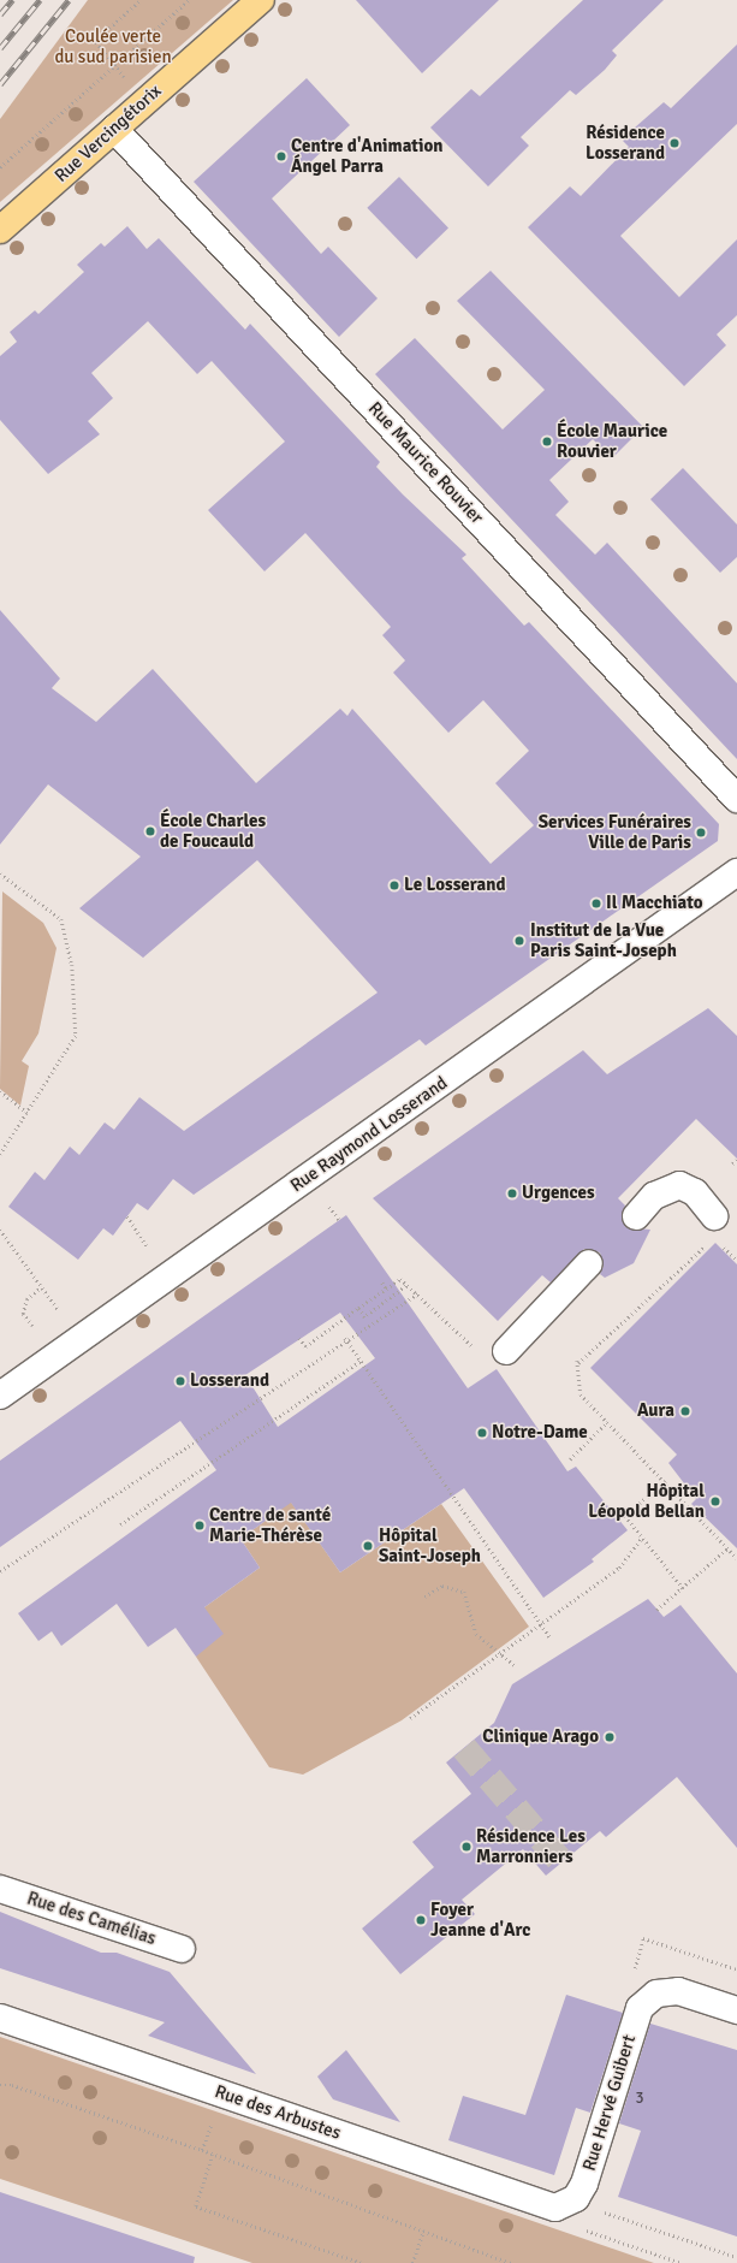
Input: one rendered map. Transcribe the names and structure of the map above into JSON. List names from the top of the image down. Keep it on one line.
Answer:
{"streets":{"main road":["Rue Vercingétorix"],"street":["Rue Maurice Rouvier","Rue Raymond Losserand","Rue des Camélias","Rue Hervé Guibert","Rue des Arbustes"]},"crossings":[["Rue Vercingétorix","Rue Maurice Rouvier"],["Rue Hervé Guibert","Rue des Arbustes"]],"parks":["Coulée verte du sud parisien"],"places":["Résidence Losserand","Centre d'Animation Ángel Parra","École Maurice Rouvier","École Charles de Foucauld","Services Funéraires Ville de Paris","Le Losserand","Il Macchiato","Institut de la Vue Paris Saint-Joseph","Urgences","Losserand","Aura","Notre-Dame","Hôpital Léopold Bellan","Centre de santé Marie-Thérèse","Hôpital Saint-Joseph","Clinique Arago","Résidence Les Marronniers","Foyer Jeanne d'Arc"],"house_numbers":["3"]}
